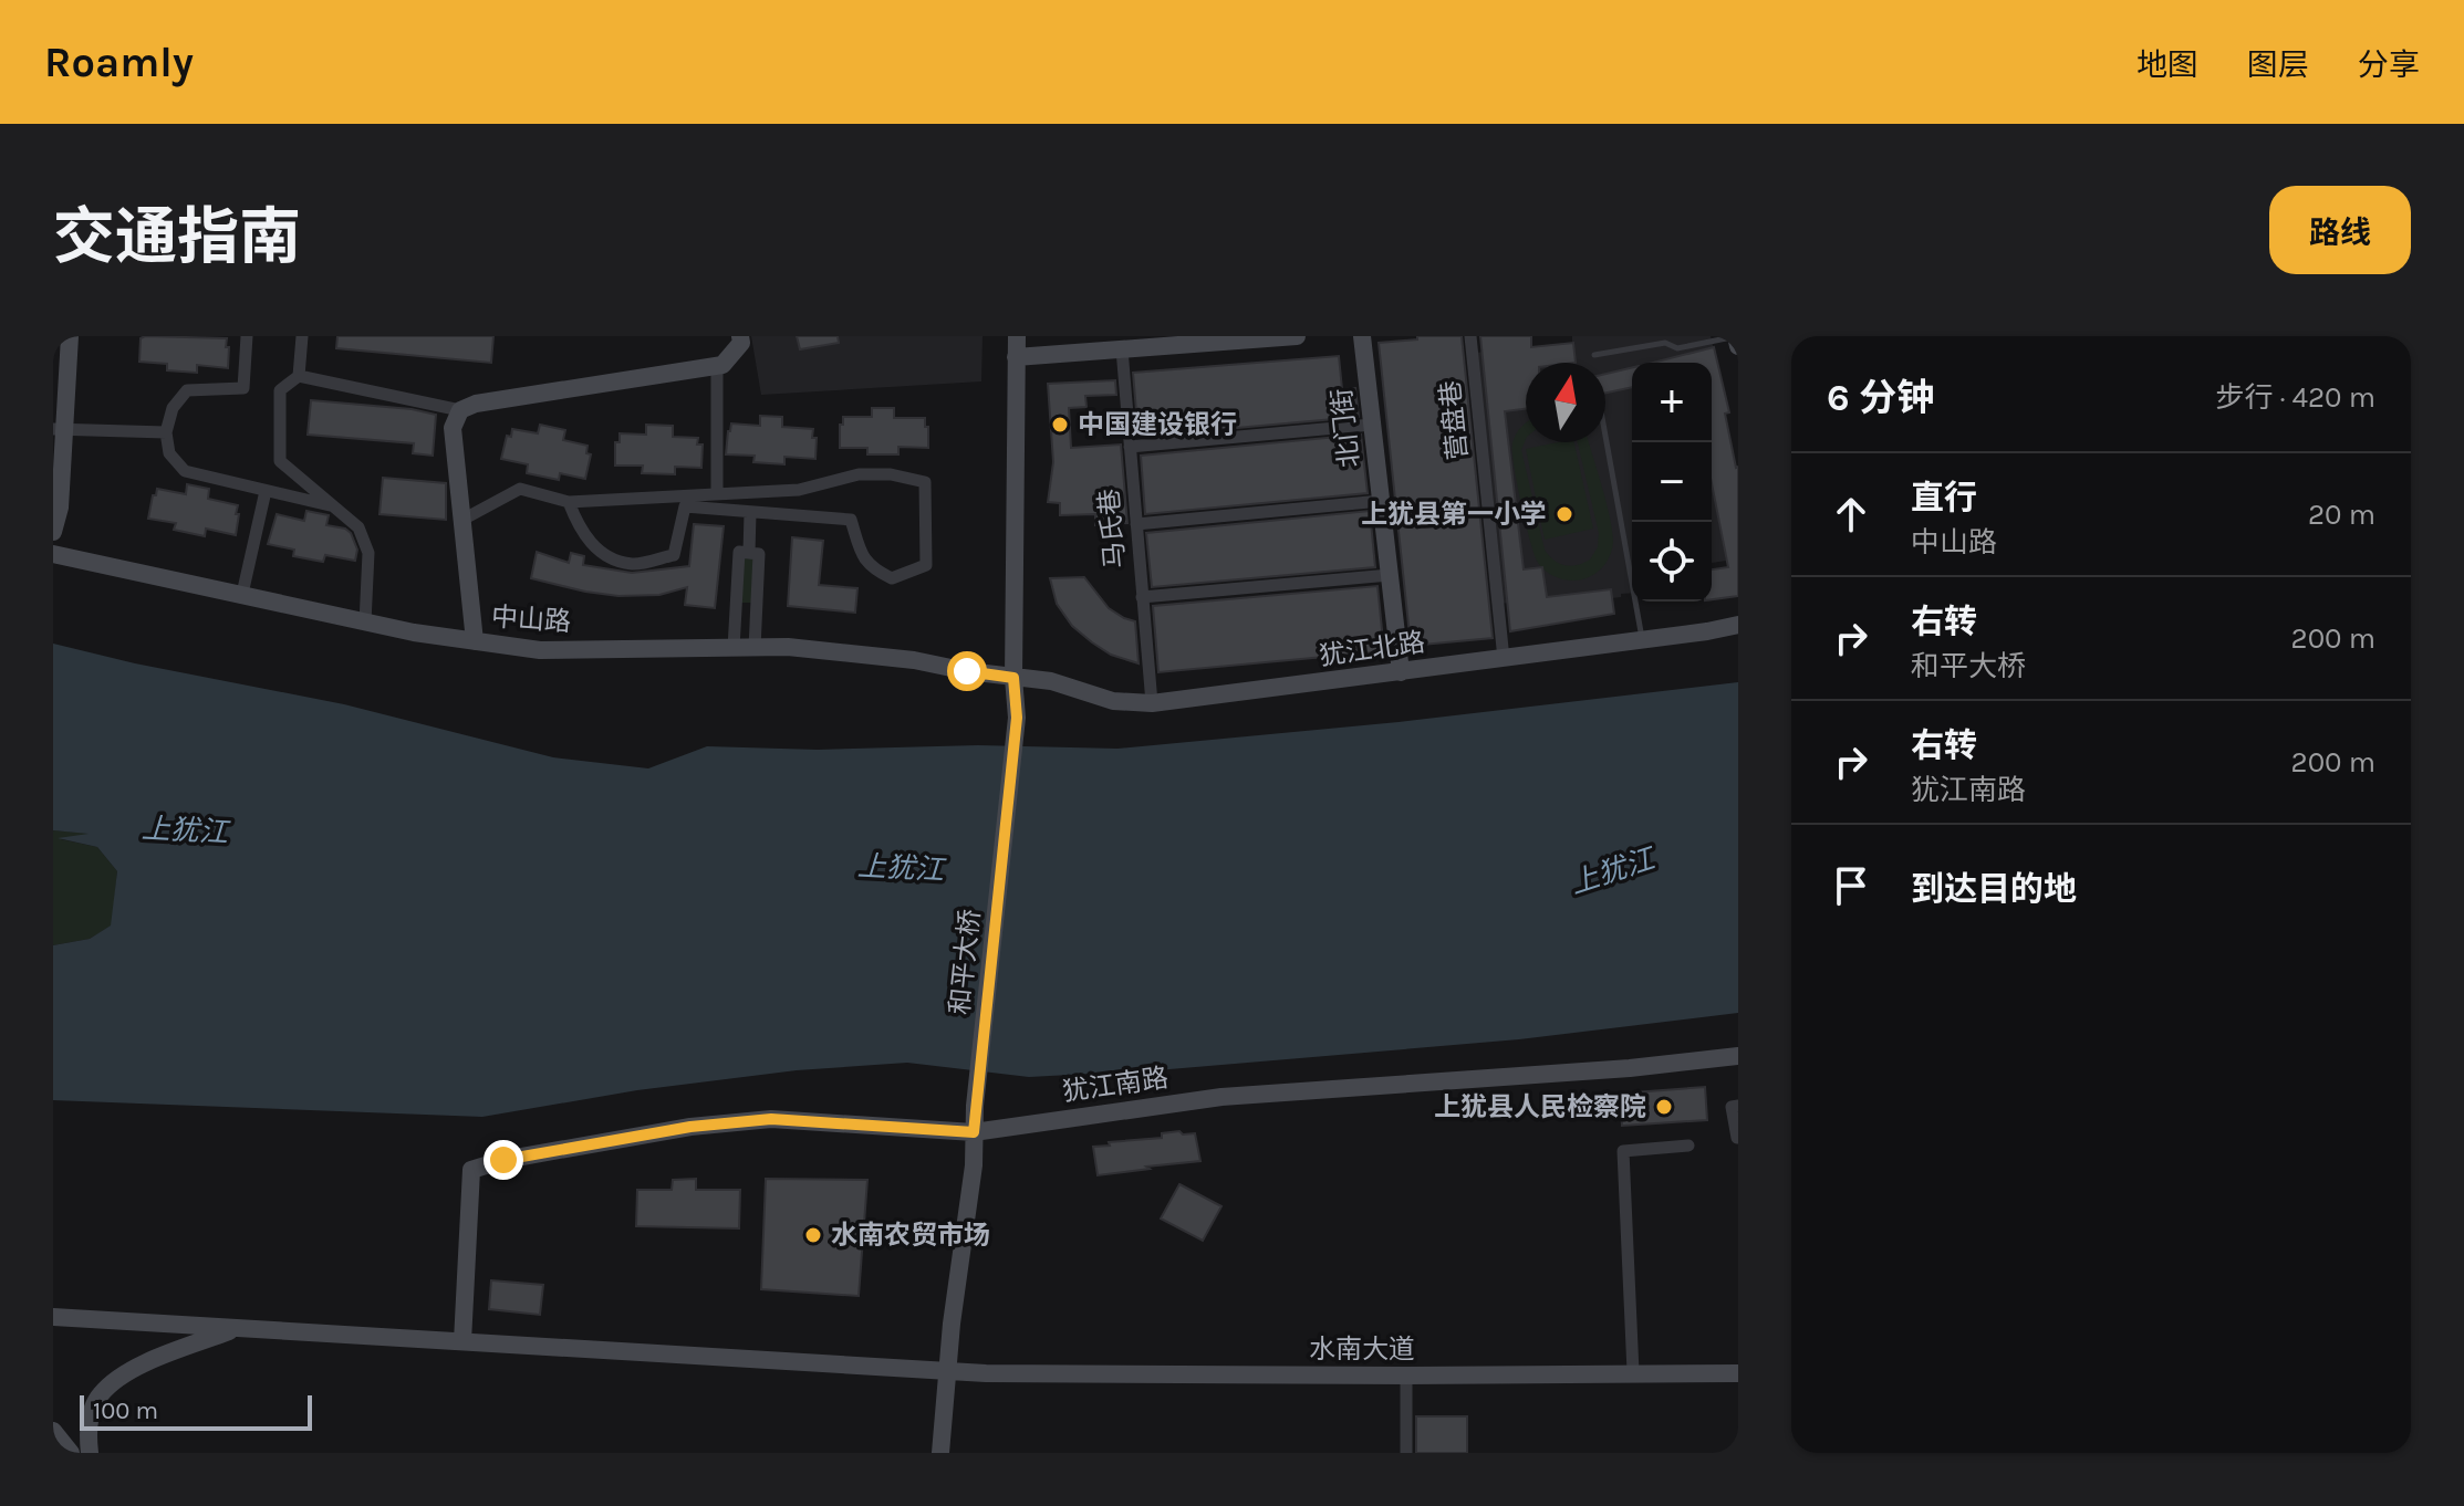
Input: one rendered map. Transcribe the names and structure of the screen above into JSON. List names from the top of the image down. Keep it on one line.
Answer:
{"streets":{"street":["营盘巷","北门街","马氏巷","中山路","犹江北路","和平大桥","犹江南路","水南大道"]},"crossings":[["营盘巷","犹江北路"],["北门街","犹江北路"],["马氏巷","犹江北路"],["中山路","犹江北路"],["中山路","和平大桥"],["犹江北路","和平大桥"],["和平大桥","犹江南路"],["和平大桥","水南大道"],["犹江南路","水南大道"]],"water":["上犹江"],"places":["中国建设银行","上犹县第一小学","上犹县人民检察院","水南农贸市场"],"scale_bar":"100 m","north":"top","page":{"header":"Roamly","nav":["地图","图层","分享"],"title":"交通指南","buttons":"路线","heading":["6 分钟","步行 · 420 m"],"map_buttons":["+","−"],"list":[["直行","中山路","20 m"],["右转","和平大桥","200 m"],["右转","犹江南路","200 m"],"到达目的地"],"scale":"100 m"}}
